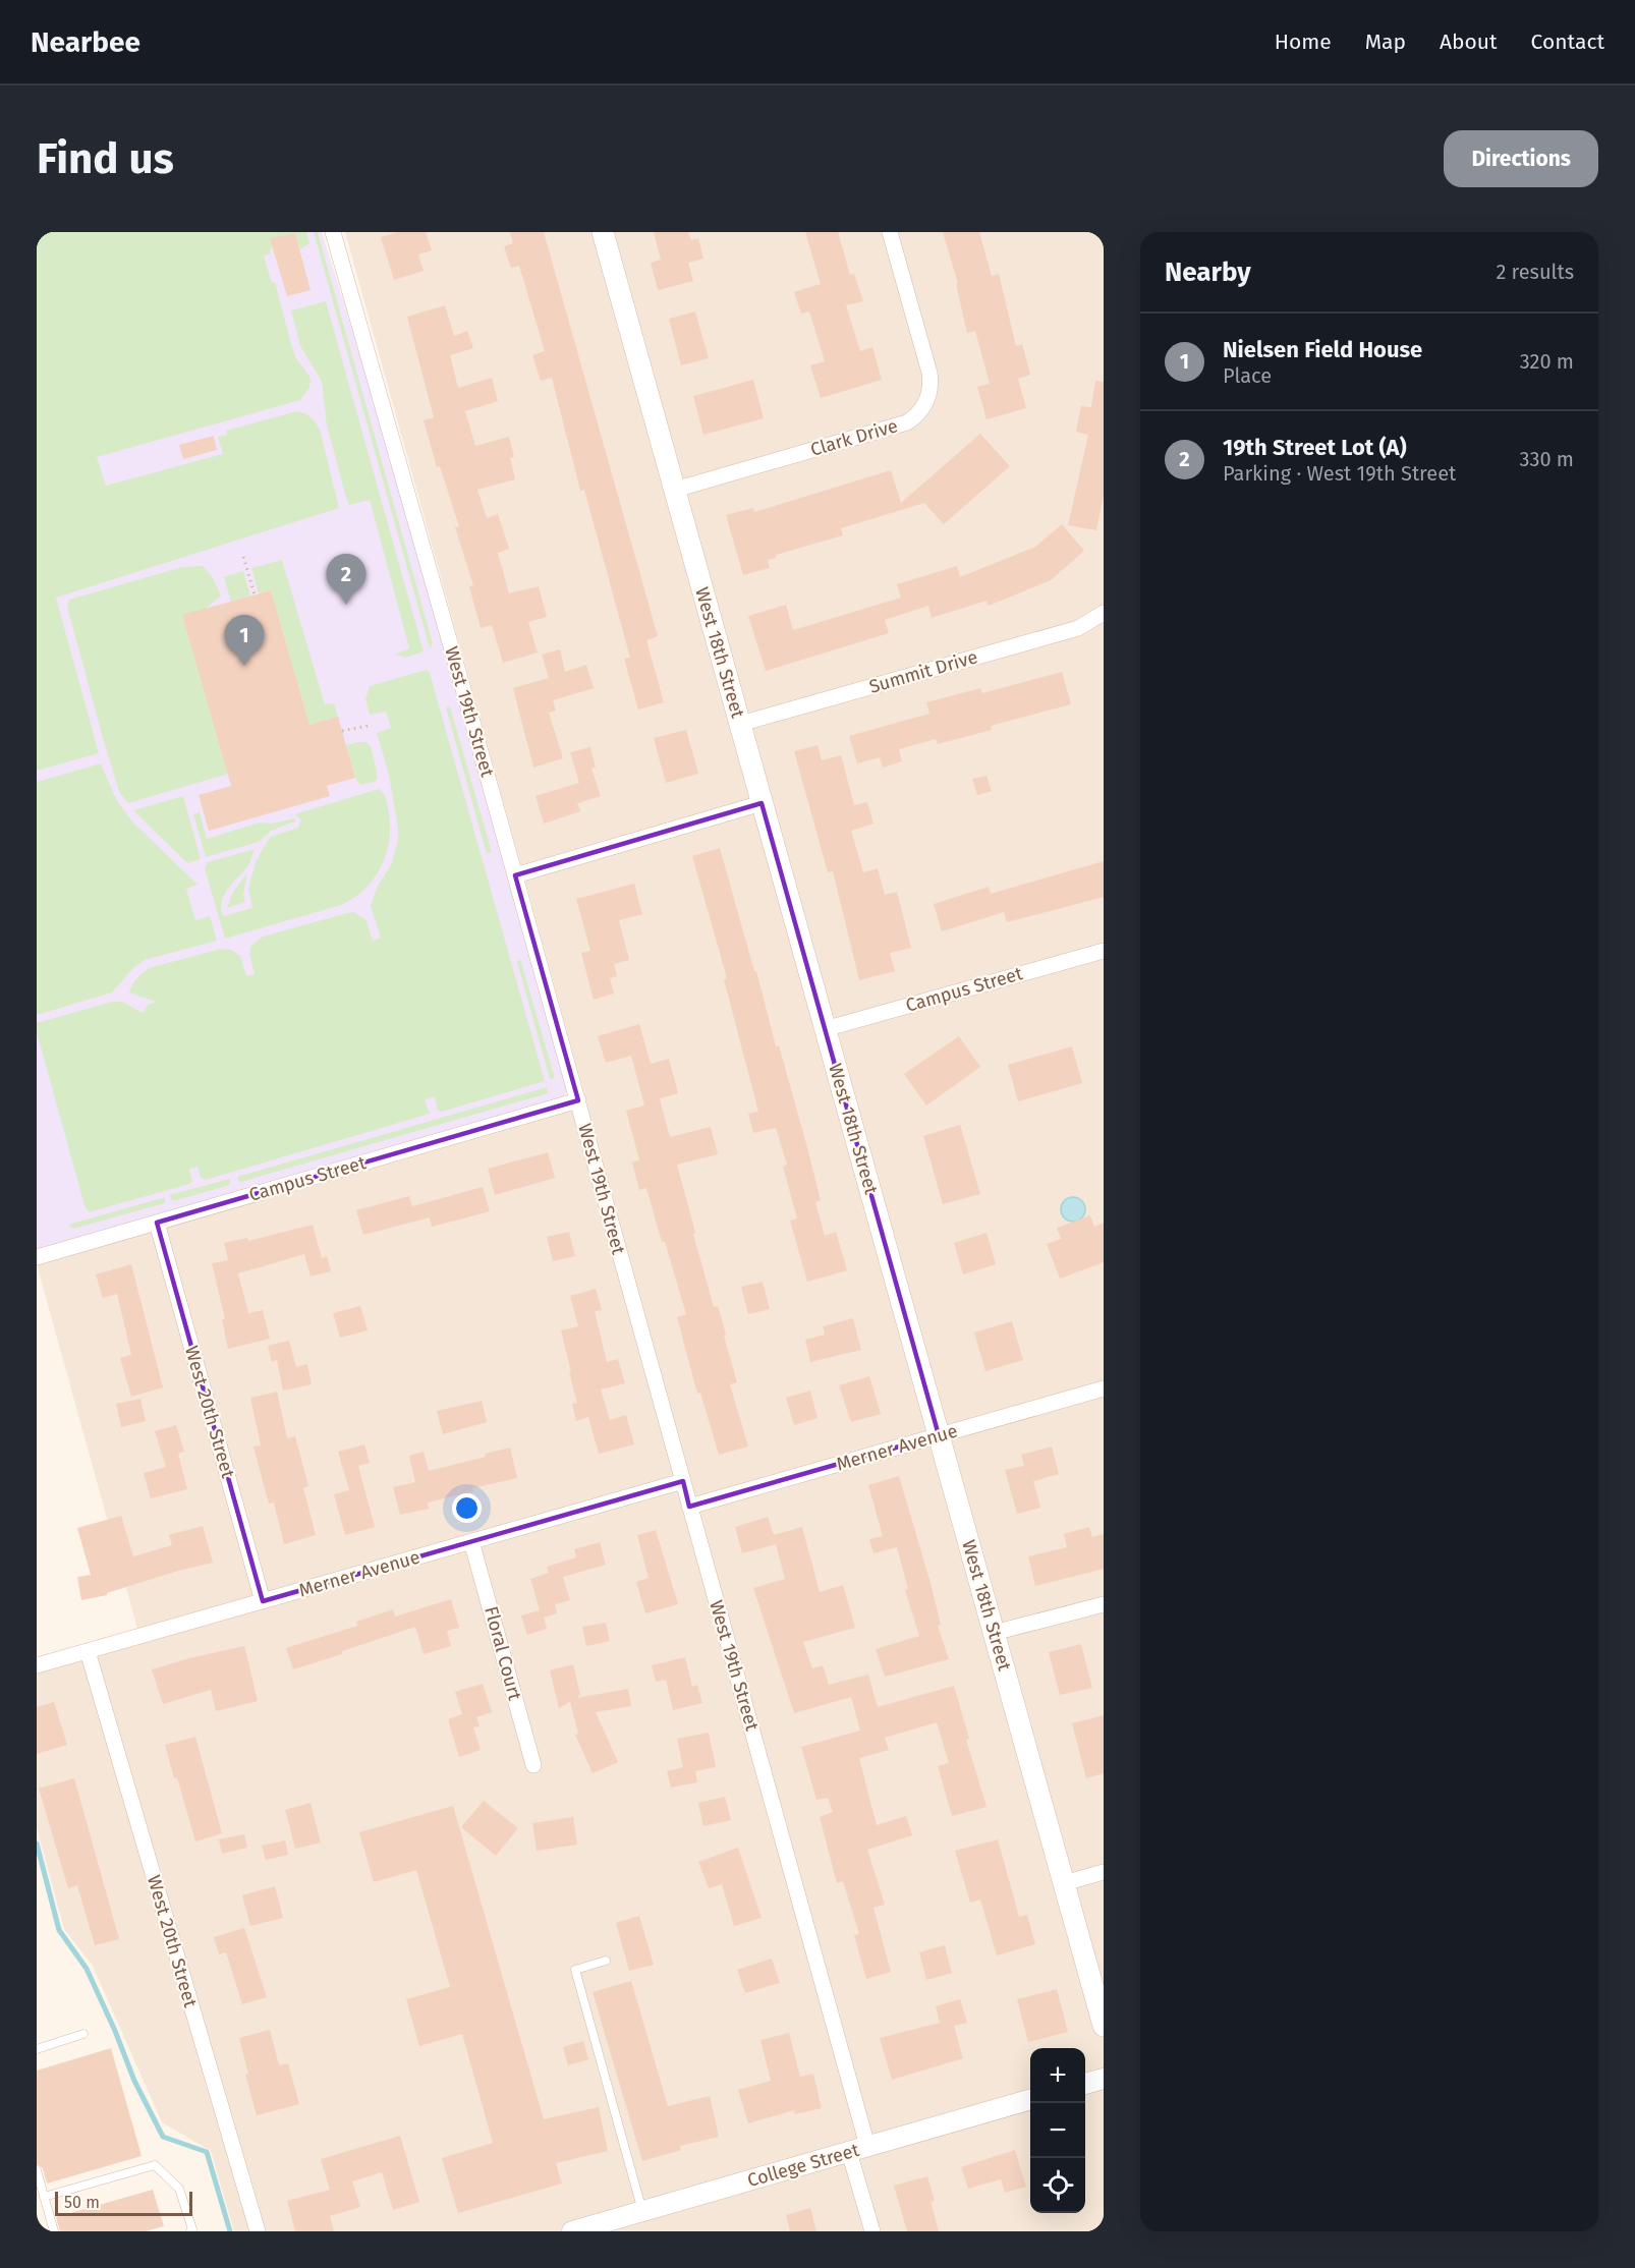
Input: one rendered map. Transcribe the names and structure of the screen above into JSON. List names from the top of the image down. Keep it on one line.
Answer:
{"streets":{"main road":["West 18th Street"],"street":["Clark Drive","Summit Drive","West 19th Street","Campus Street","West 20th Street","Merner Avenue","Floral Court","College Street"]},"crossings":[["Clark Drive","West 18th Street"],["West 18th Street","Summit Drive"],["West 18th Street","Campus Street"],["West 18th Street","Merner Avenue"],["West 19th Street","Campus Street"],["West 19th Street","Merner Avenue"],["West 19th Street","College Street"],["Campus Street","West 20th Street"],["West 20th Street","Merner Avenue"],["Merner Avenue","Floral Court"]],"scale_bar":"50 m","page":{"header":"Nearbee","nav":["Home","Map","About","Contact"],"buttons":"Directions","title":"Find us","heading":["Nearby","2 results"],"list":[{"mark":"1","name":"Nielsen Field House","note":"Place","value":"320 m"},{"mark":"2","name":"19th Street Lot (A)","note":"Parking · West 19th Street","value":"330 m"}],"pins":["2","1"],"map_buttons":["+","−"],"scale":"50 m"}}
